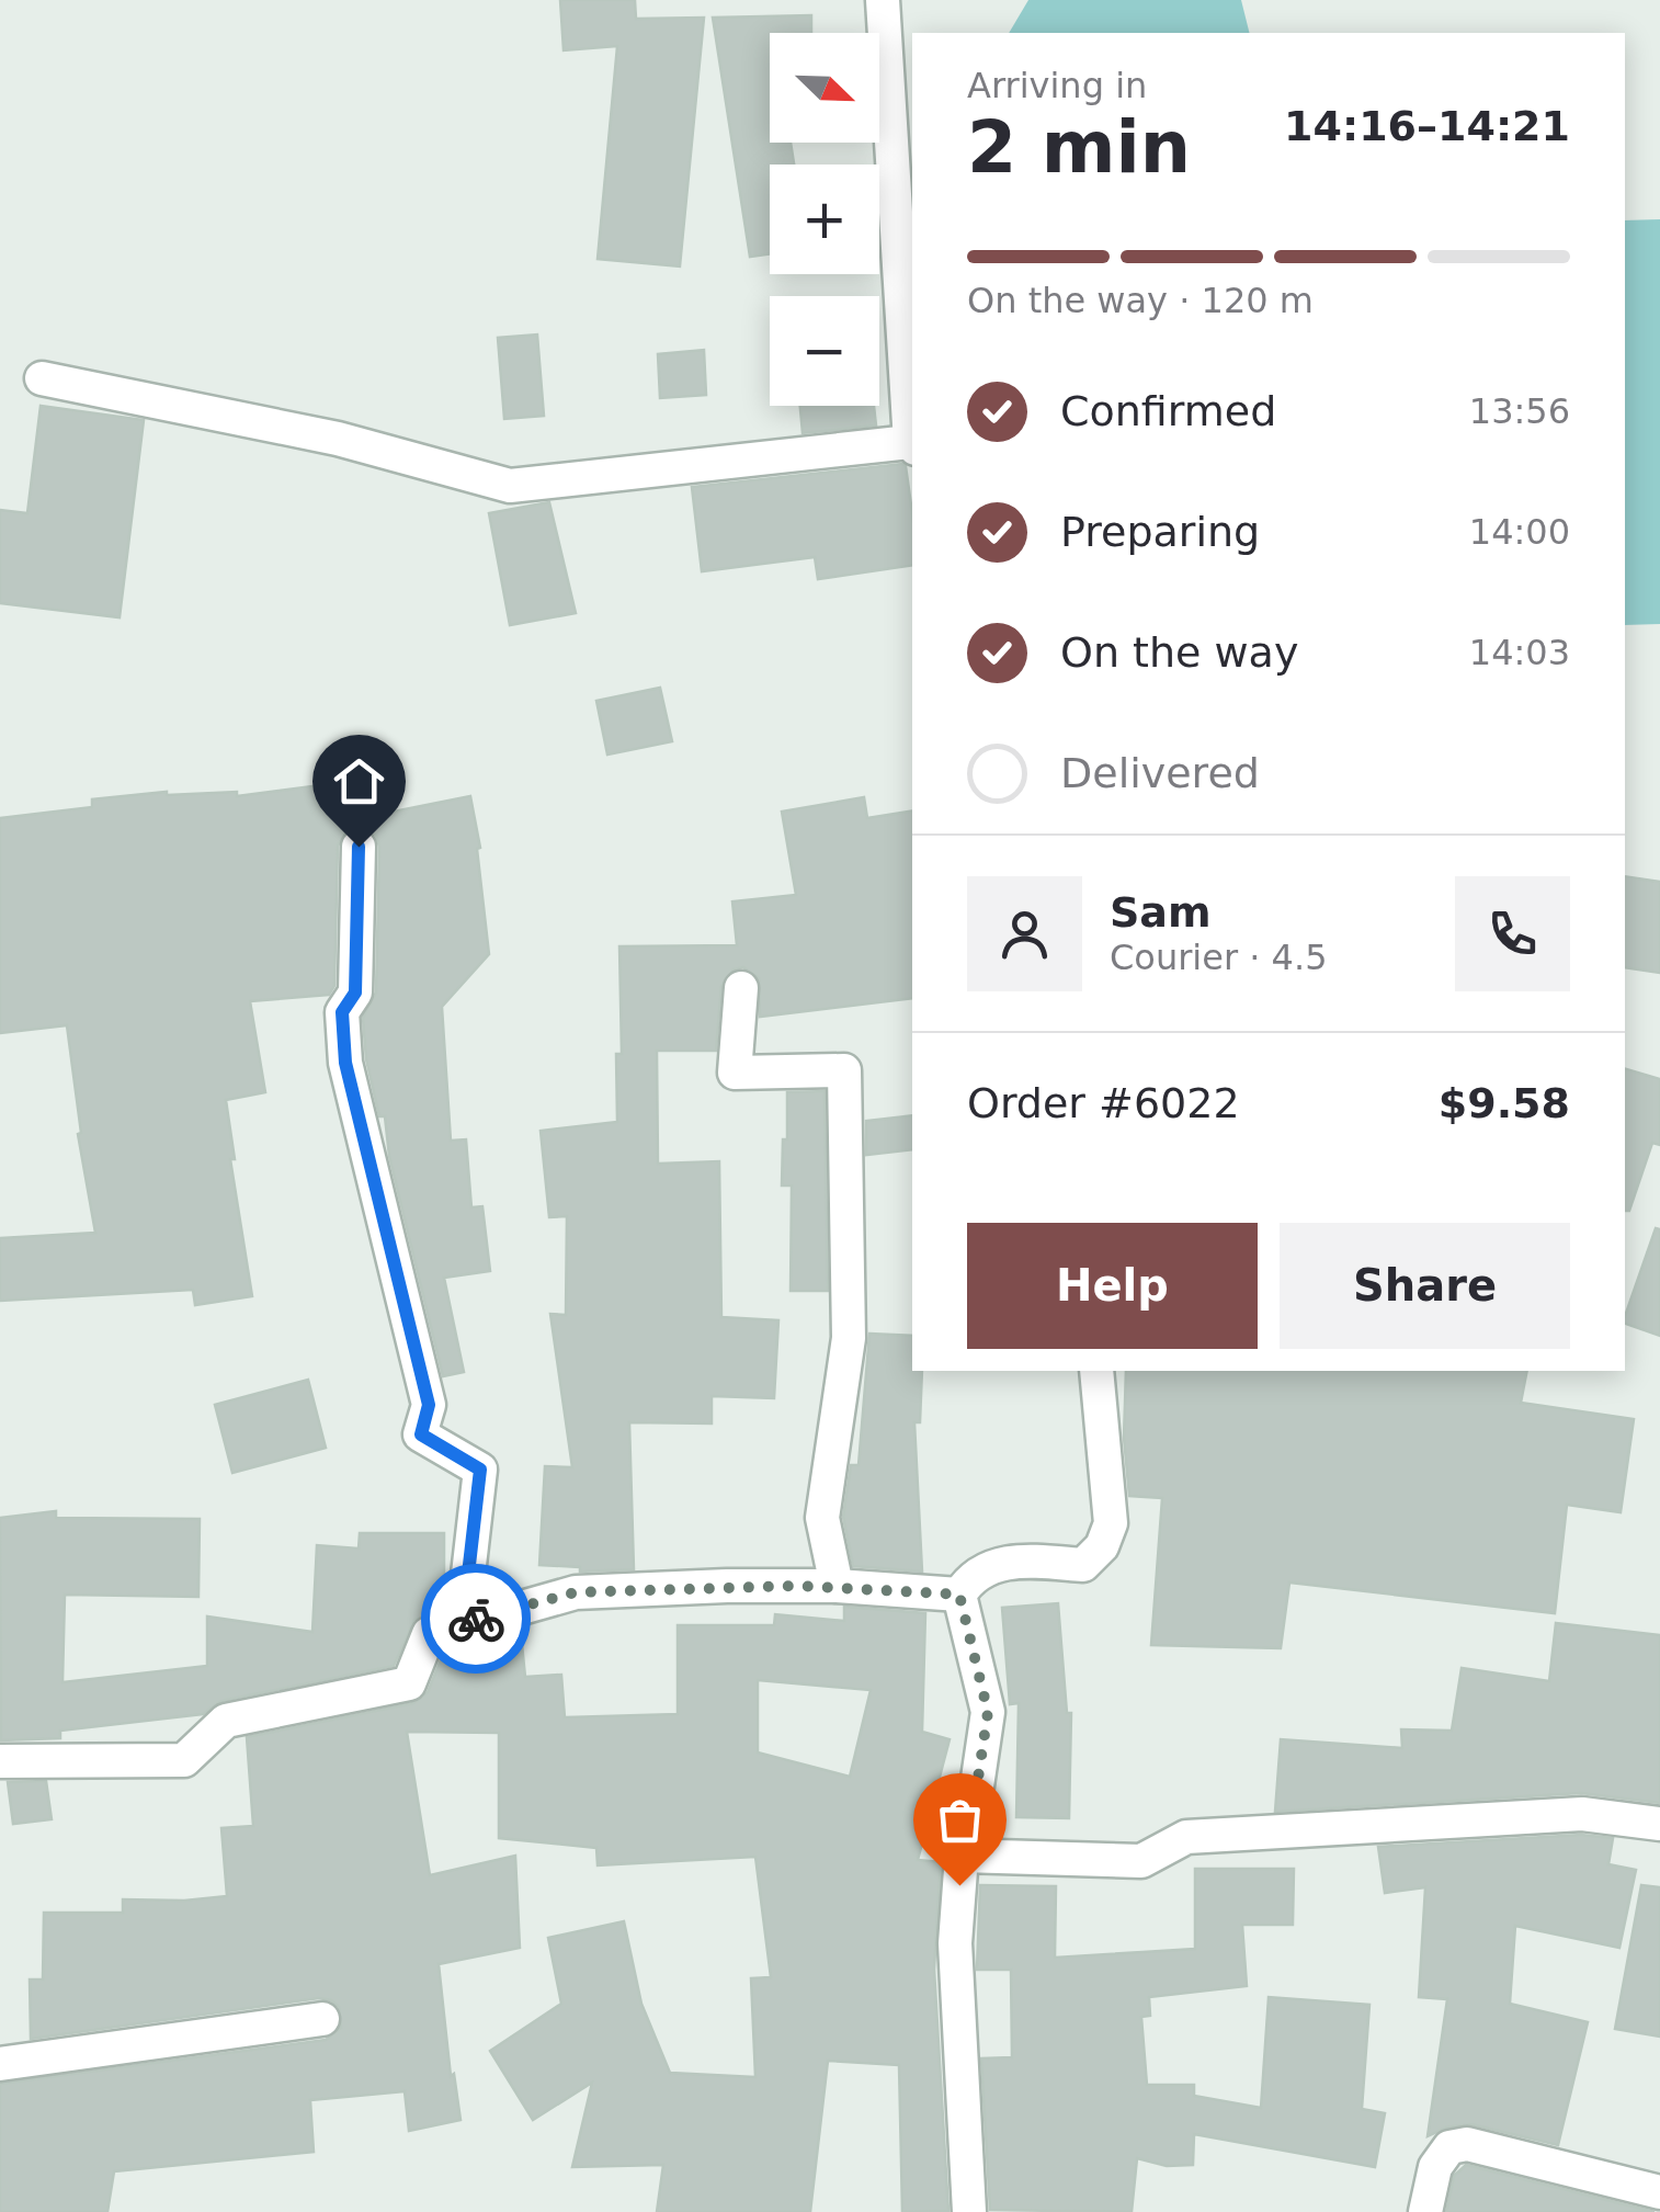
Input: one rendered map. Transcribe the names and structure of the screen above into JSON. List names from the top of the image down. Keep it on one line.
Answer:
{"north":"bottom right","page":{"map_buttons":["+","−"],"heading":["2 min","Arriving in","14:16–14:21"],"panel":["Sam","Courier · 4.5","Order #6022","$9.58"],"bar":"On the way · 120 m","list":[["Confirmed","13:56"],["Preparing","14:00"],["On the way","14:03"],"Delivered"],"buttons":["Help","Share"]}}
